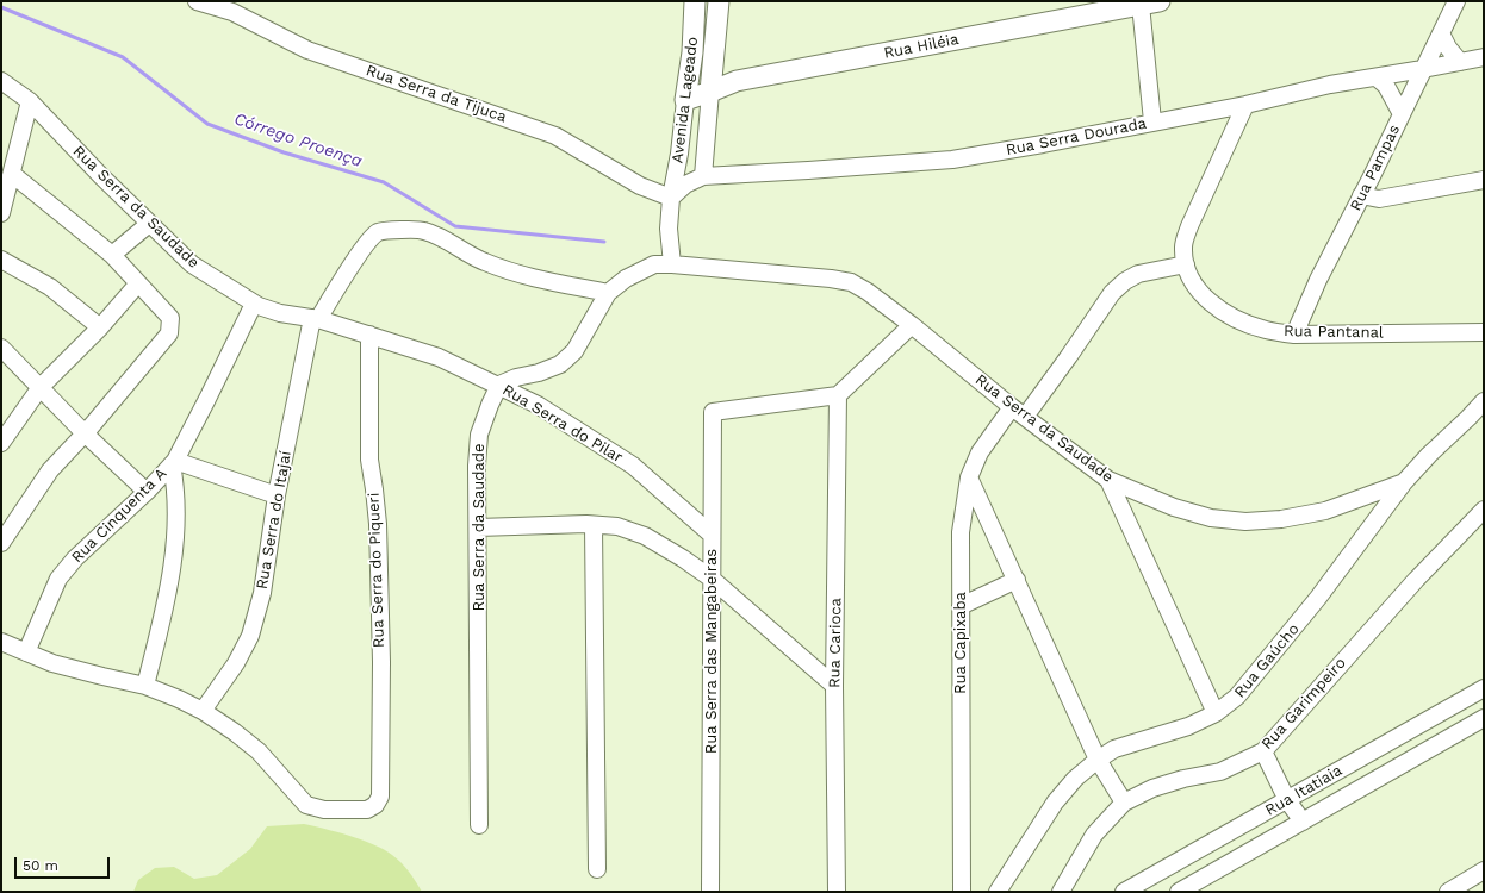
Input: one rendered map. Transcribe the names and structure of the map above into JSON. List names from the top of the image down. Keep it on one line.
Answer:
{"streets":{"main road":["Rua Hiléia","Avenida Lageado"],"street":["Rua Serra da Tijuca","Rua Serra Dourada","Rua Pampas","Rua Serra da Saudade","Rua Pantanal","Rua Serra do Pilar","Rua Cinquenta A","Rua Serra do Itajaí","Rua Serra do Piqueri","Rua Carioca","Rua Capixaba","Rua Serra das Mangabeiras","Rua Gaúcho","Rua Garimpeiro","Rua Itatiaia"]},"crossings":[["Rua Hiléia","Avenida Lageado"],["Rua Serra da Tijuca","Avenida Lageado"],["Rua Serra da Tijuca","Rua Serra Dourada"],["Avenida Lageado","Rua Serra Dourada"],["Rua Serra Dourada","Rua Pampas"],["Rua Serra Dourada","Rua Pantanal"],["Rua Pampas","Rua Pantanal"],["Rua Serra da Saudade","Rua Serra do Pilar"],["Rua Serra da Saudade","Rua Cinquenta A"],["Rua Serra da Saudade","Rua Serra do Itajaí"],["Rua Serra da Saudade","Rua Capixaba"],["Rua Serra da Saudade","Rua Gaúcho"],["Rua Pantanal","Rua Capixaba"],["Rua Serra do Pilar","Rua Serra do Itajaí"],["Rua Serra do Pilar","Rua Serra do Piqueri"],["Rua Serra do Pilar","Rua Serra das Mangabeiras"],["Rua Serra do Itajaí","Rua Serra do Piqueri"],["Rua Carioca","Rua Serra das Mangabeiras"]],"water":["Córrego Proença"],"scale_bar":"50 m"}
